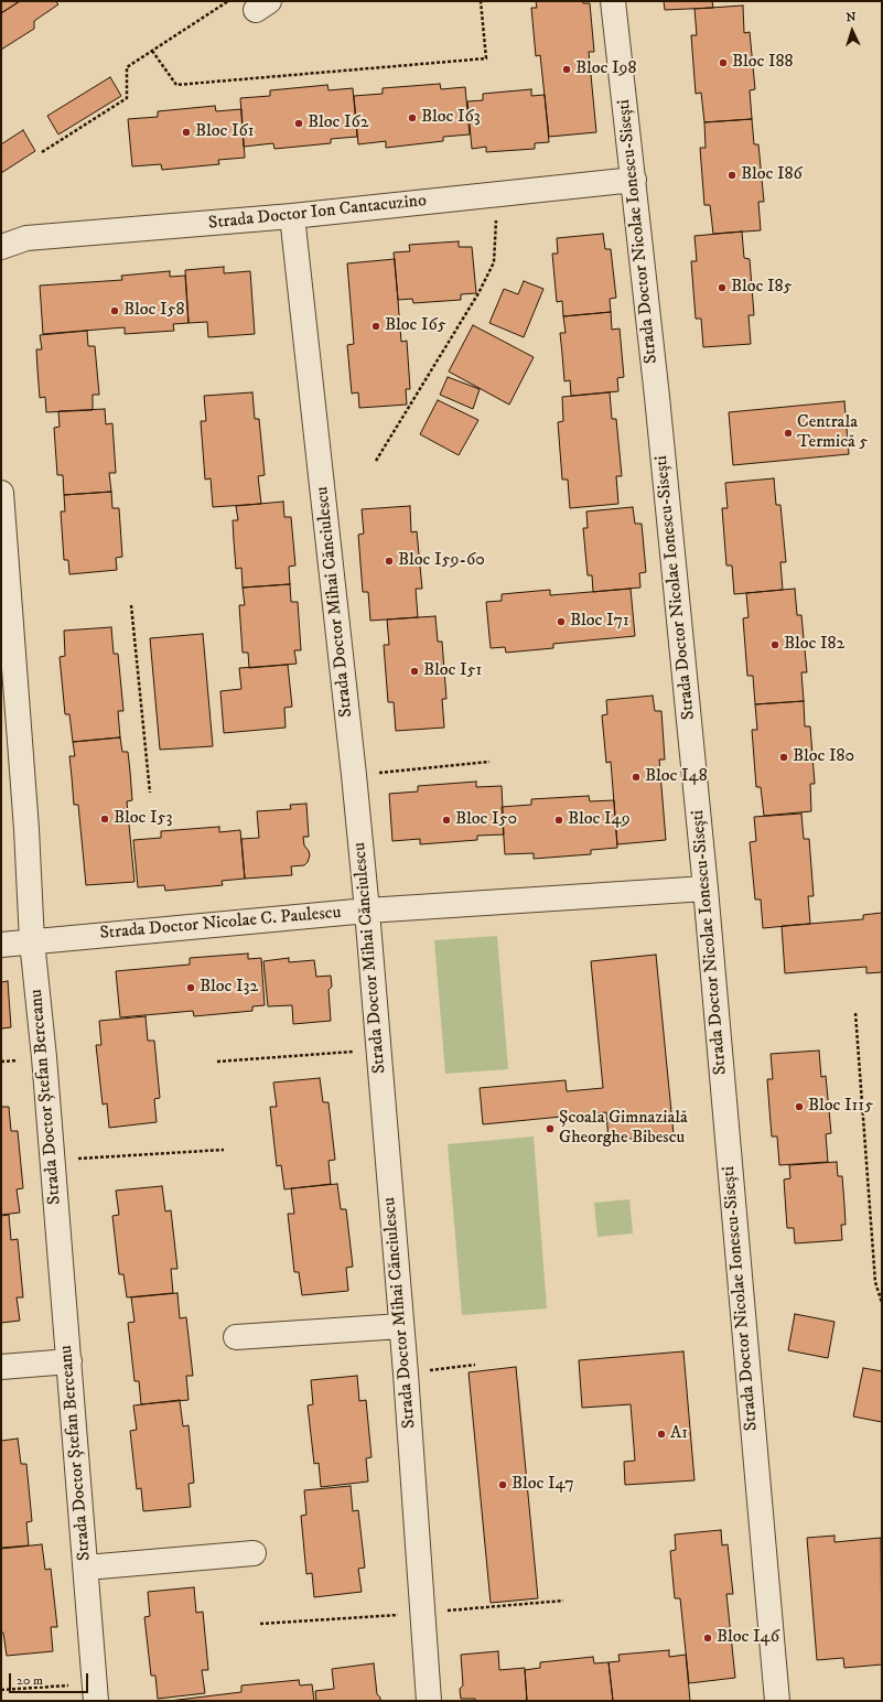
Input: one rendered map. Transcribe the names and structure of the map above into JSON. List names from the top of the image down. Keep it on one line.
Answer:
{"streets":{"street":["Strada Doctor Ion Cantacuzino","Strada Doctor Nicolae Ionescu-Sisești","Strada Doctor Mihai Cănciulescu","Strada Doctor Nicolae C. Paulescu","Strada Doctor Ștefan Berceanu"]},"crossings":[["Strada Doctor Ion Cantacuzino","Strada Doctor Nicolae Ionescu-Sisești"],["Strada Doctor Ion Cantacuzino","Strada Doctor Mihai Cănciulescu"],["Strada Doctor Nicolae Ionescu-Sisești","Strada Doctor Nicolae C. Paulescu"],["Strada Doctor Mihai Cănciulescu","Strada Doctor Nicolae C. Paulescu"],["Strada Doctor Nicolae C. Paulescu","Strada Doctor Ștefan Berceanu"]],"places":["Bloc I88","Bloc I98","Bloc I63","Bloc I62","Bloc I61","Bloc I86","Bloc I85","Bloc I58","Bloc I65","Centrala Termică 5","Bloc I59-60","Bloc I71","Bloc I82","Bloc I51","Bloc I80","Bloc I48","Bloc I53","Bloc I50","Bloc I49","Bloc I32","Bloc I115","Școala Gimnazială Gheorghe Bibescu","A1","Bloc I47","Bloc I46"],"scale_bar":"20 m","north":"top"}
